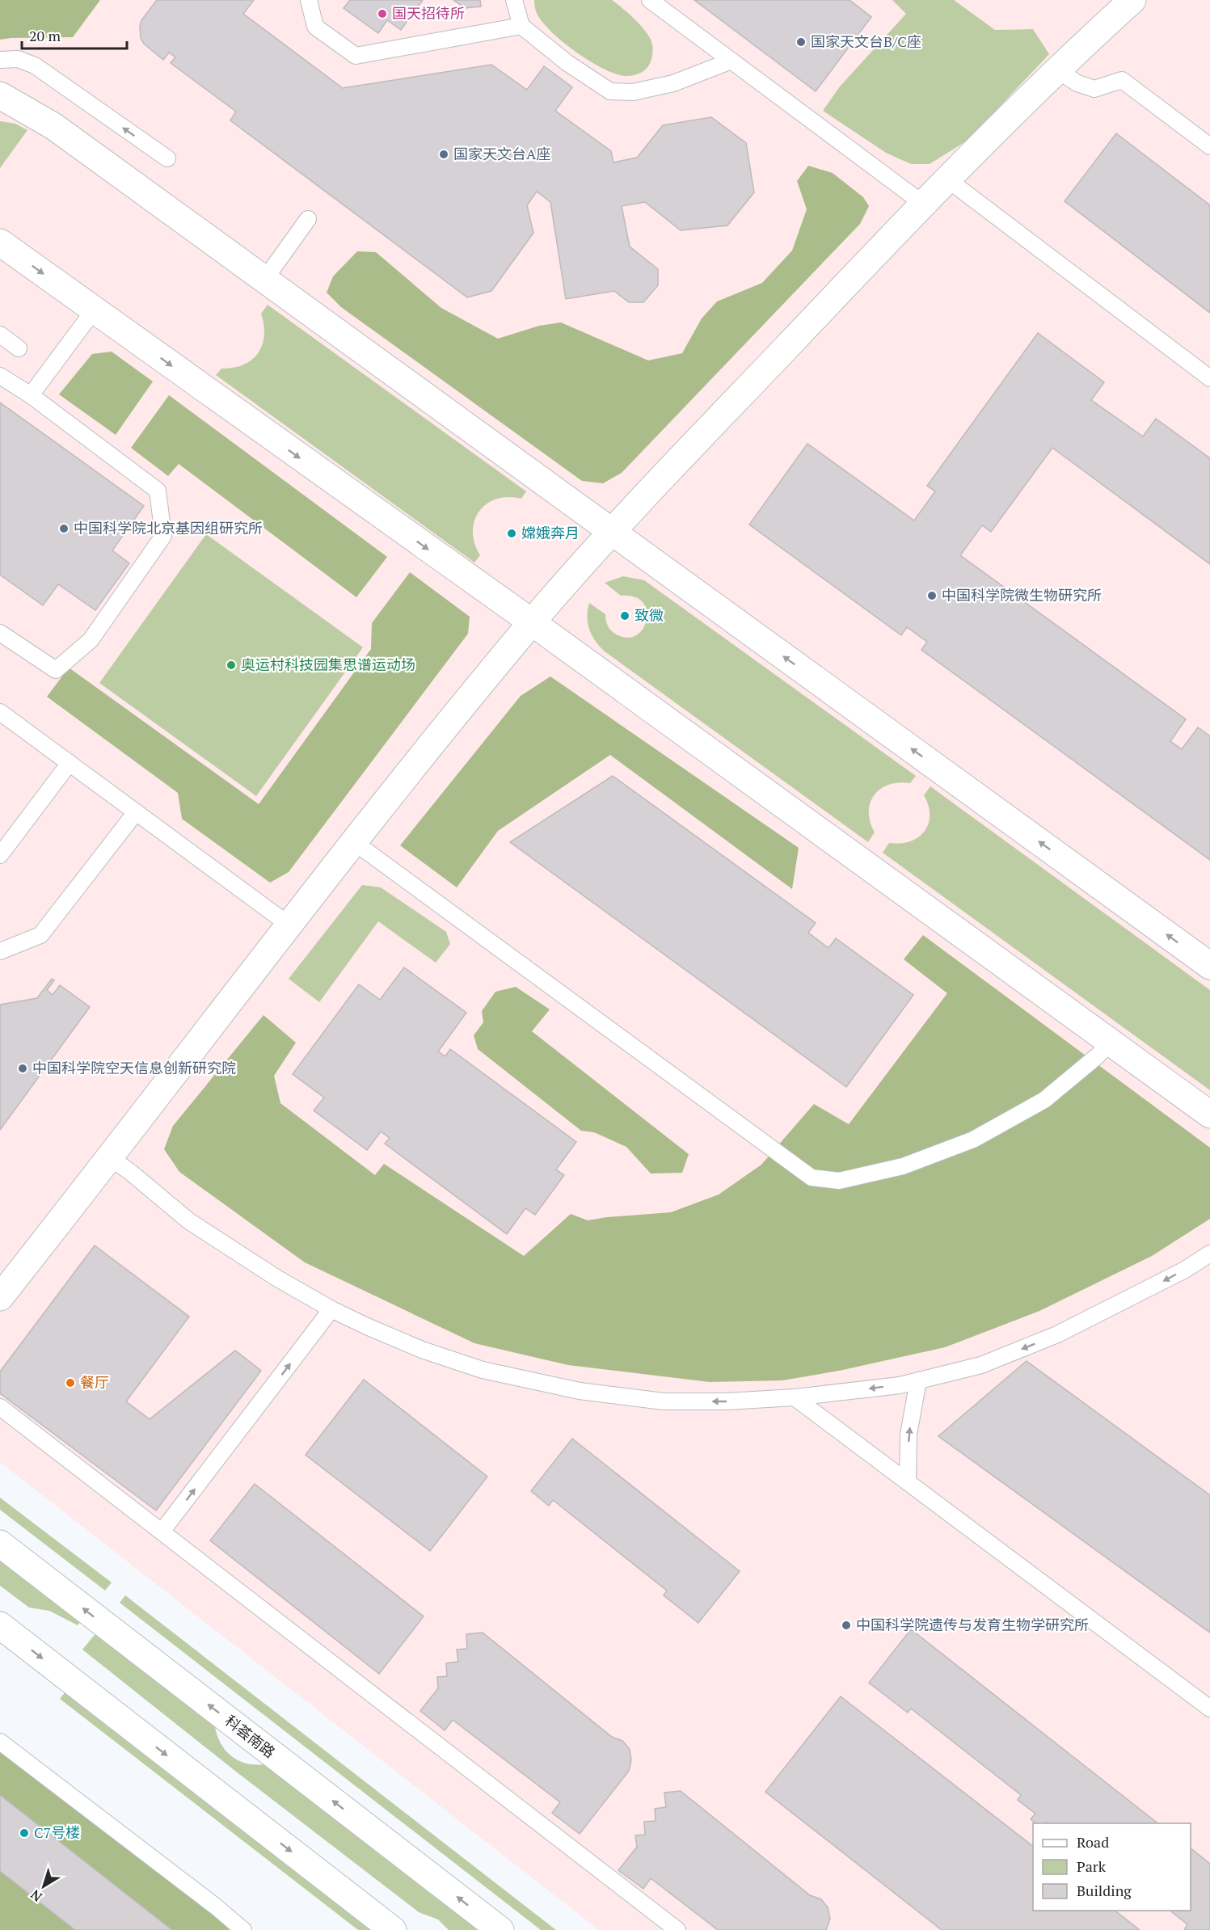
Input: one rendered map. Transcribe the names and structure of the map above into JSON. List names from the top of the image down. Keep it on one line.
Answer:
{"streets":{"street":["科荟南路"]},"places":["国天招待所","国家天文台B/C座","国家天文台A座","中国科学院北京基因组研究所","嫦娥奔月","中国科学院微生物研究所","致微","奥运村科技园集思谱运动场","中国科学院空天信息创新研究院","餐厅","中国科学院遗传与发育生物学研究所","C7号楼"],"legend":["Road","Park","Building"],"scale_bar":"20 m","north":"bottom left"}
